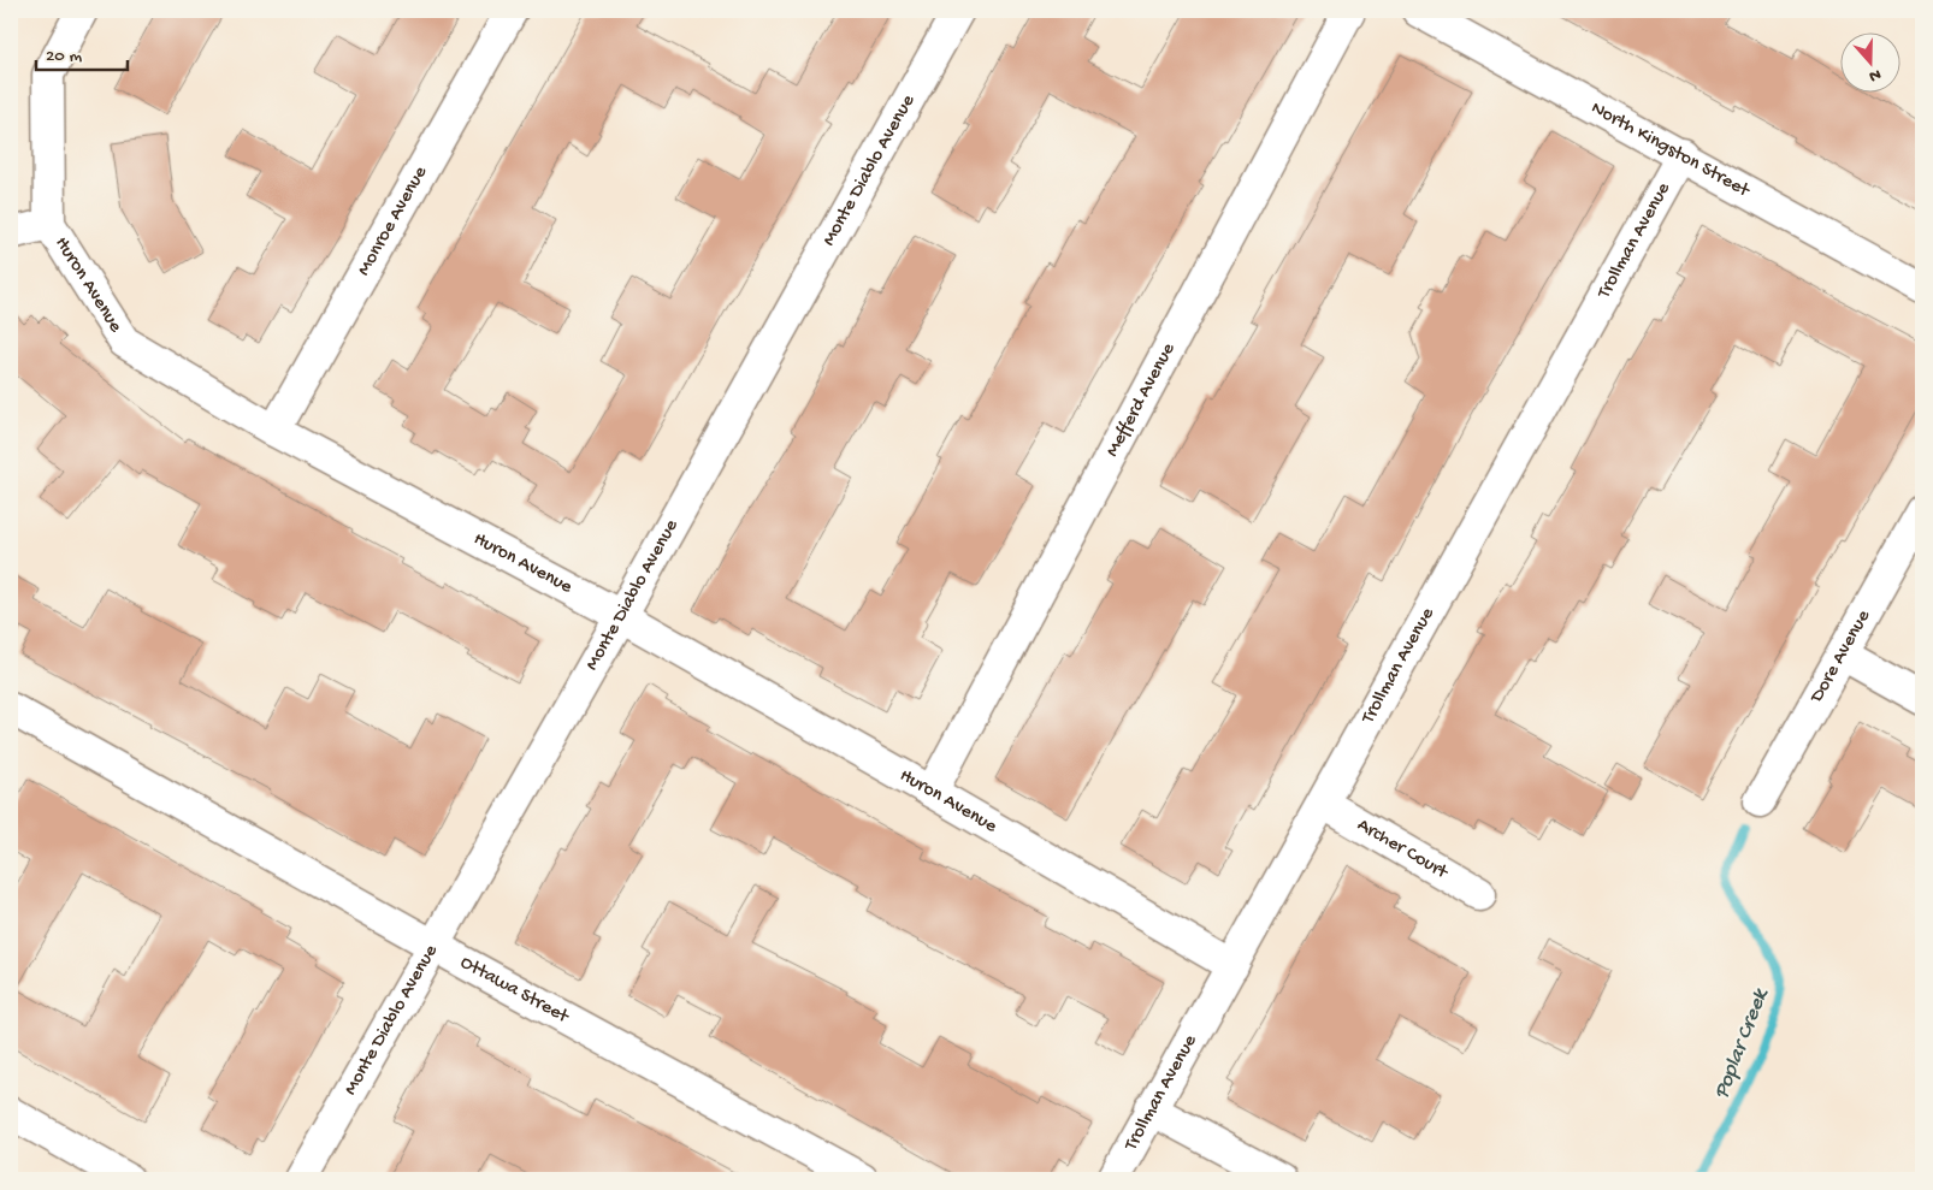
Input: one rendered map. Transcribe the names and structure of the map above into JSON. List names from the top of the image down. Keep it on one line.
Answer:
{"streets":{"street":["North Kingston Street","Monte Diablo Avenue","Monroe Avenue","Trollman Avenue","Huron Avenue","Mefferd Avenue","Dore Avenue","Archer Court","Ottawa Street"]},"crossings":[["North Kingston Street","Trollman Avenue"],["Monte Diablo Avenue","Huron Avenue"],["Monte Diablo Avenue","Ottawa Street"],["Monroe Avenue","Huron Avenue"],["Trollman Avenue","Huron Avenue"],["Trollman Avenue","Archer Court"],["Huron Avenue","Mefferd Avenue"]],"water":["Poplar Creek"],"scale_bar":"20 m","north":"bottom"}
